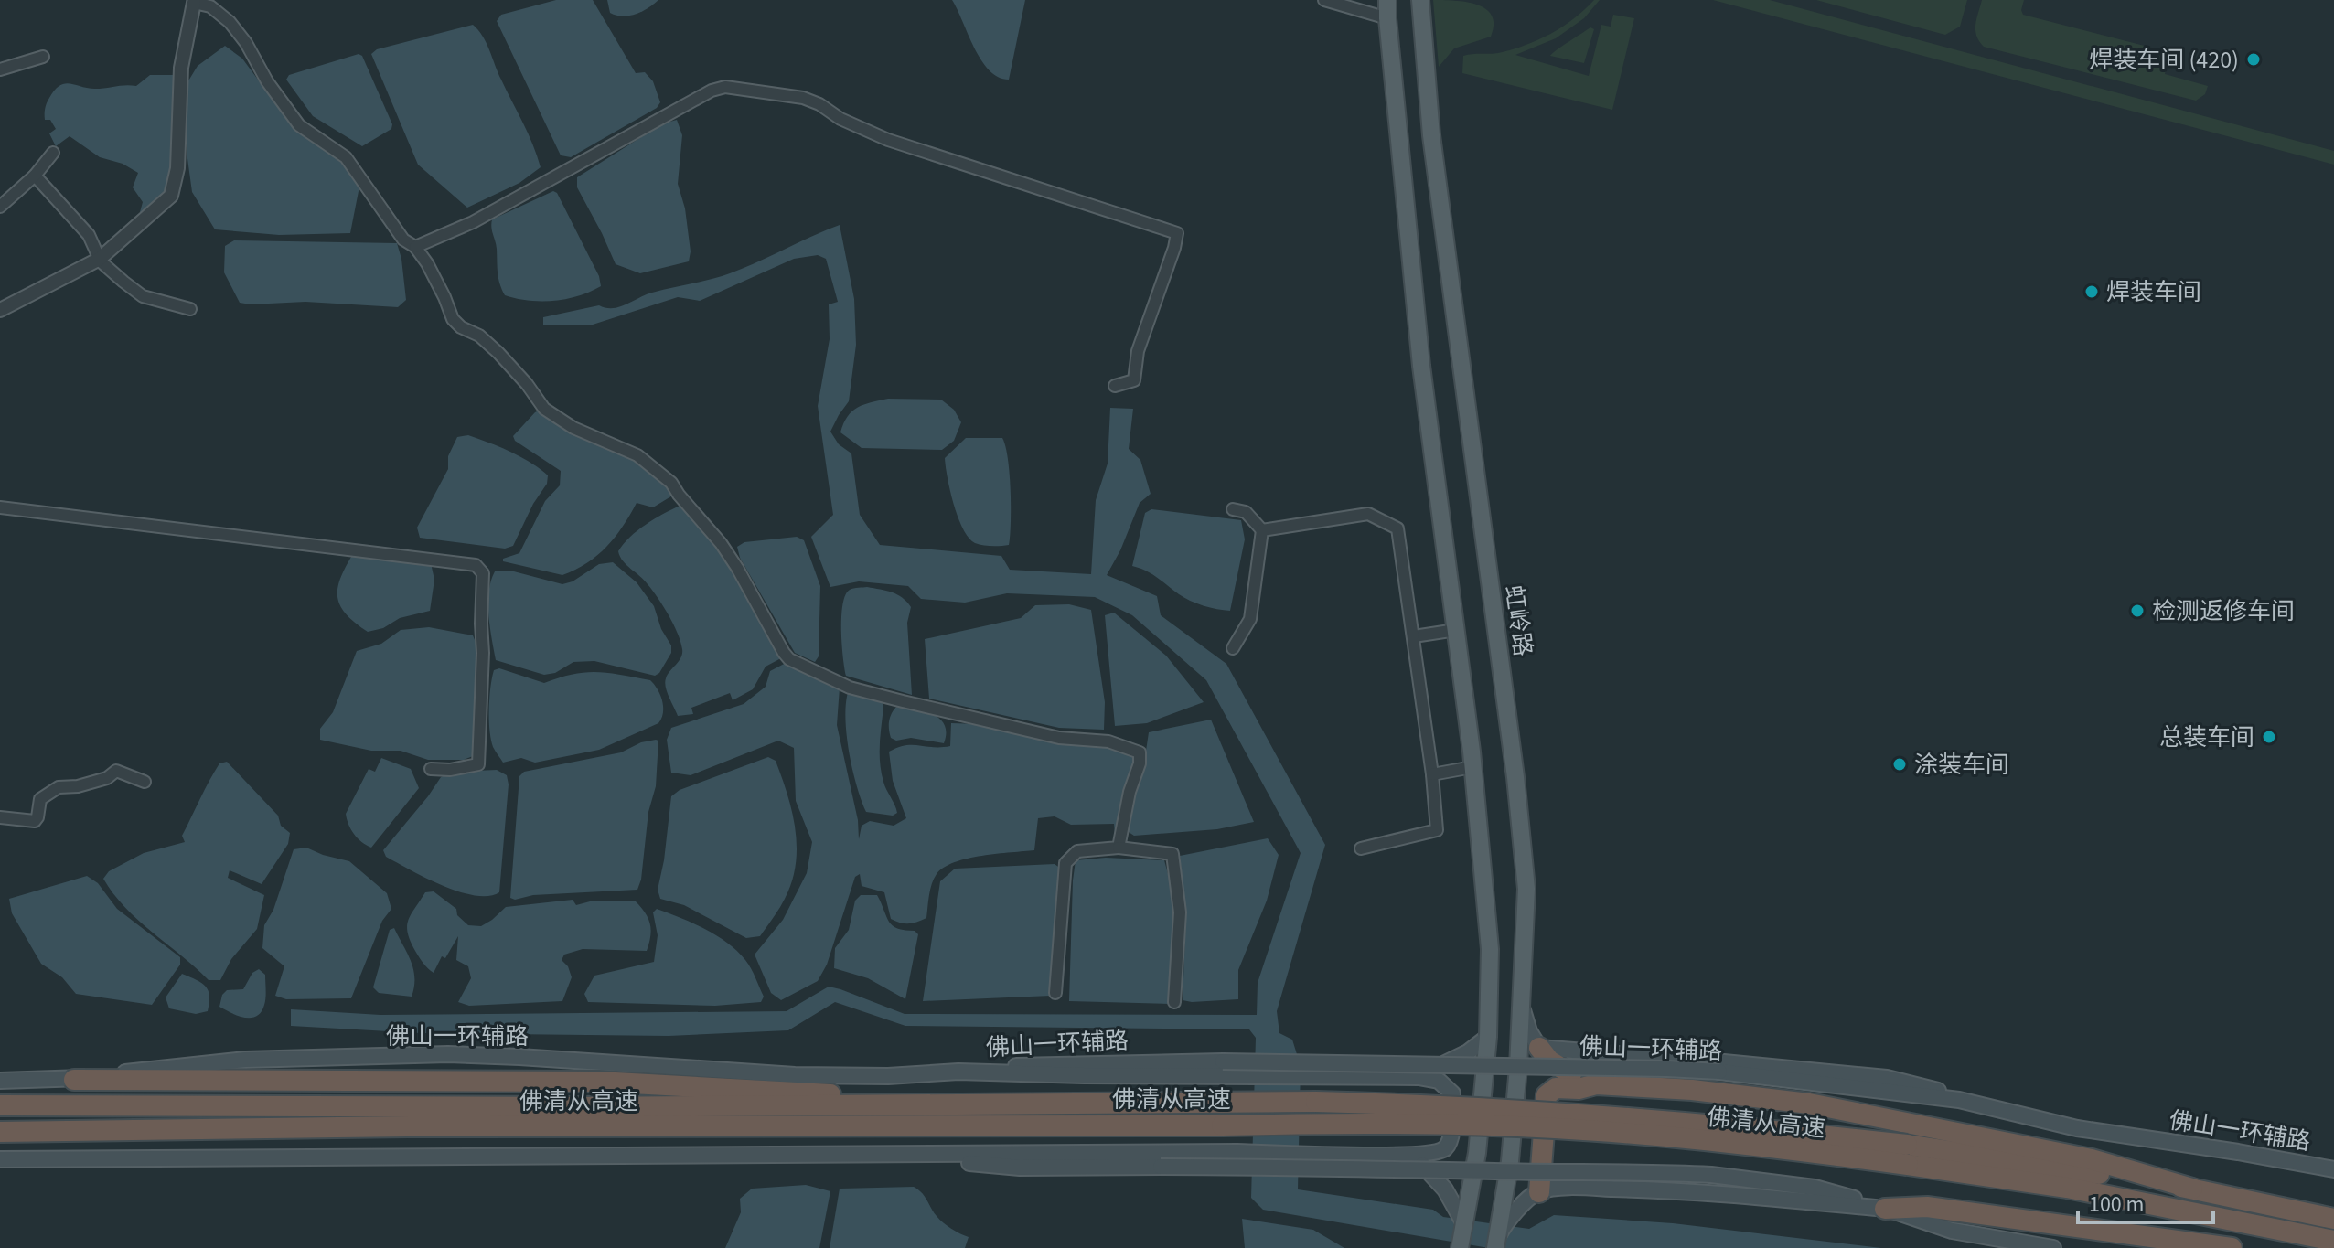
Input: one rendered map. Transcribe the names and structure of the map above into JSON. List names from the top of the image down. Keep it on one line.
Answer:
{"streets":{"highway":["佛清从高速"],"main road":["虹岭路","佛山一环辅路"]},"places":["焊装车间 (420)","焊装车间","检测返修车间","总装车间","涂装车间"],"scale_bar":"100 m"}
